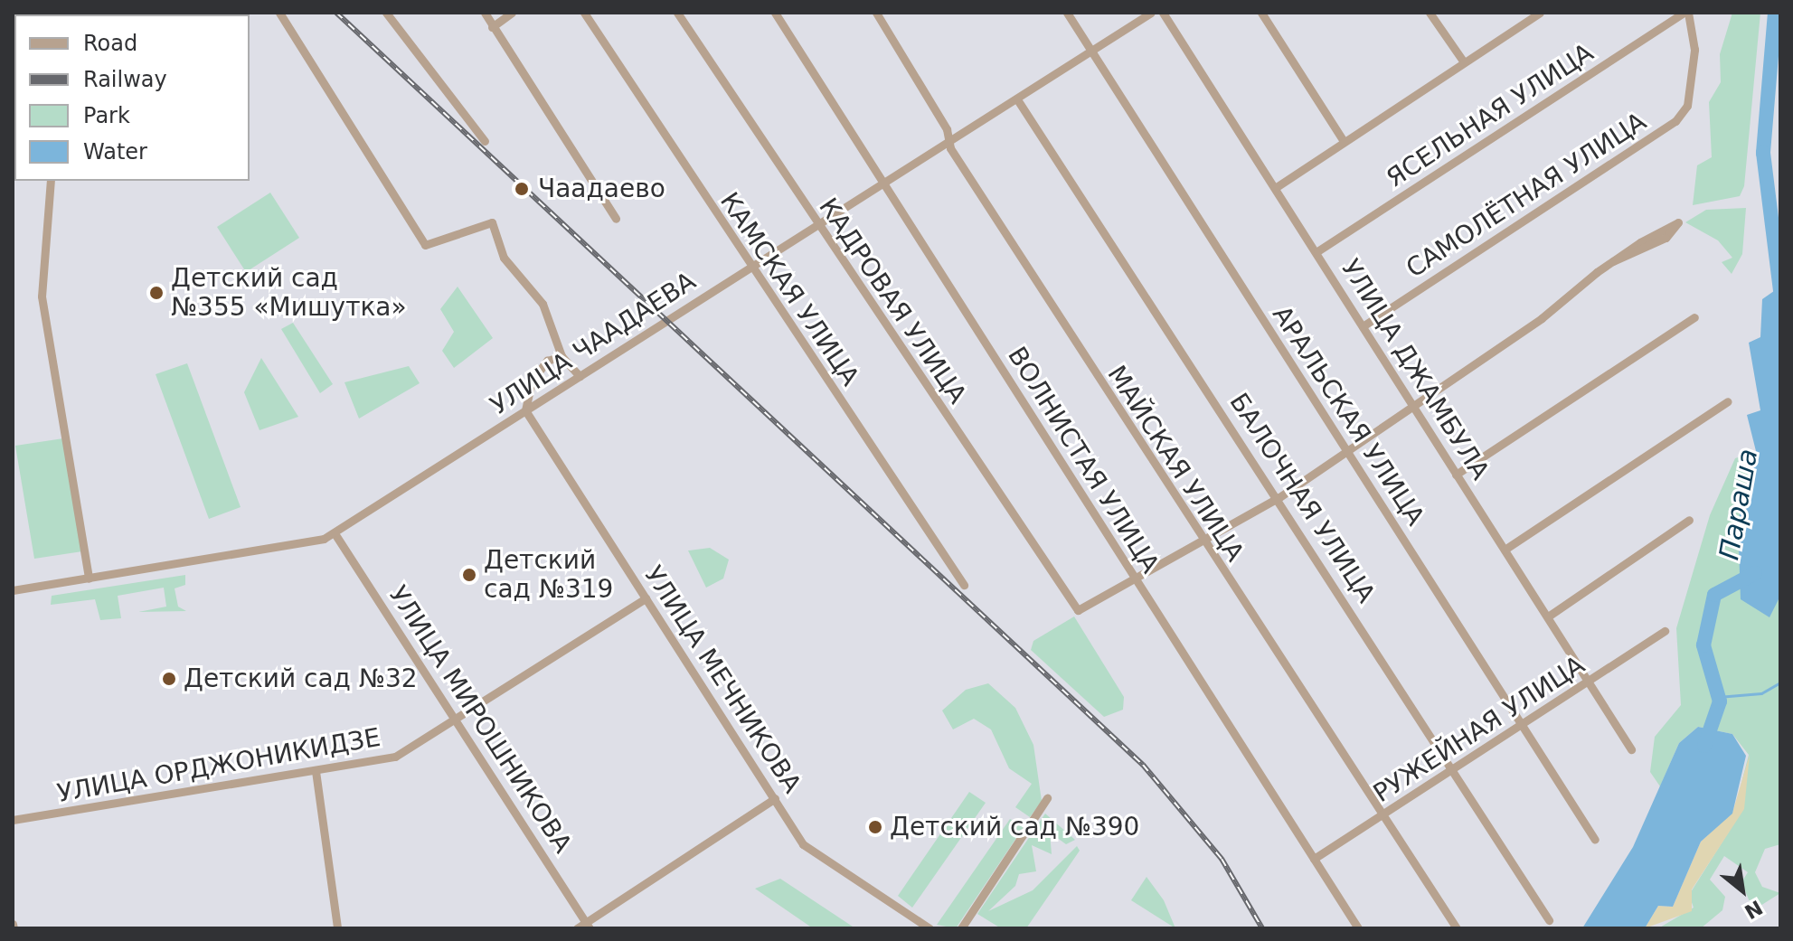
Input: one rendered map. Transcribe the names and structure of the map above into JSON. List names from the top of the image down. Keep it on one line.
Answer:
{"streets":{"street":["ЯСЕЛЬНАЯ УЛИЦА","САМОЛЁТНАЯ УЛИЦА","КАМСКАЯ УЛИЦА","КАДРОВАЯ УЛИЦА","УЛИЦА ЧААДАЕВА","УЛИЦА ДЖАМБУЛА","АРАЛЬСКАЯ УЛИЦА","ВОЛНИСТАЯ УЛИЦА","МАЙСКАЯ УЛИЦА","БАЛОЧНАЯ УЛИЦА","УЛИЦА МЕЧНИКОВА","УЛИЦА МИРОШНИКОВА","РУЖЕЙНАЯ УЛИЦА","УЛИЦА ОРДЖОНИКИДЗЕ"]},"crossings":[["ЯСЕЛЬНАЯ УЛИЦА","САМОЛЁТНАЯ УЛИЦА"],["ЯСЕЛЬНАЯ УЛИЦА","УЛИЦА ДЖАМБУЛА"],["САМОЛЁТНАЯ УЛИЦА","УЛИЦА ДЖАМБУЛА"],["КАМСКАЯ УЛИЦА","УЛИЦА ЧААДАЕВА"],["КАДРОВАЯ УЛИЦА","УЛИЦА ЧААДАЕВА"],["КАДРОВАЯ УЛИЦА","ВОЛНИСТАЯ УЛИЦА"],["УЛИЦА ЧААДАЕВА","АРАЛЬСКАЯ УЛИЦА"],["УЛИЦА ЧААДАЕВА","ВОЛНИСТАЯ УЛИЦА"],["УЛИЦА ЧААДАЕВА","МАЙСКАЯ УЛИЦА"],["УЛИЦА ЧААДАЕВА","БАЛОЧНАЯ УЛИЦА"],["УЛИЦА ЧААДАЕВА","УЛИЦА МЕЧНИКОВА"],["УЛИЦА ЧААДАЕВА","УЛИЦА МИРОШНИКОВА"],["УЛИЦА ДЖАМБУЛА","РУЖЕЙНАЯ УЛИЦА"],["АРАЛЬСКАЯ УЛИЦА","РУЖЕЙНАЯ УЛИЦА"],["ВОЛНИСТАЯ УЛИЦА","РУЖЕЙНАЯ УЛИЦА"],["МАЙСКАЯ УЛИЦА","РУЖЕЙНАЯ УЛИЦА"],["БАЛОЧНАЯ УЛИЦА","РУЖЕЙНАЯ УЛИЦА"],["УЛИЦА МЕЧНИКОВА","УЛИЦА ОРДЖОНИКИДЗЕ"],["УЛИЦА МИРОШНИКОВА","УЛИЦА ОРДЖОНИКИДЗЕ"]],"water":["Параша"],"places":["Чаадаево","Детский сад №355 «Мишутка»","Детский сад №319","Детский сад №32","Детский сад №390"],"legend":["Road","Railway","Park","Water"],"north":"bottom right"}
